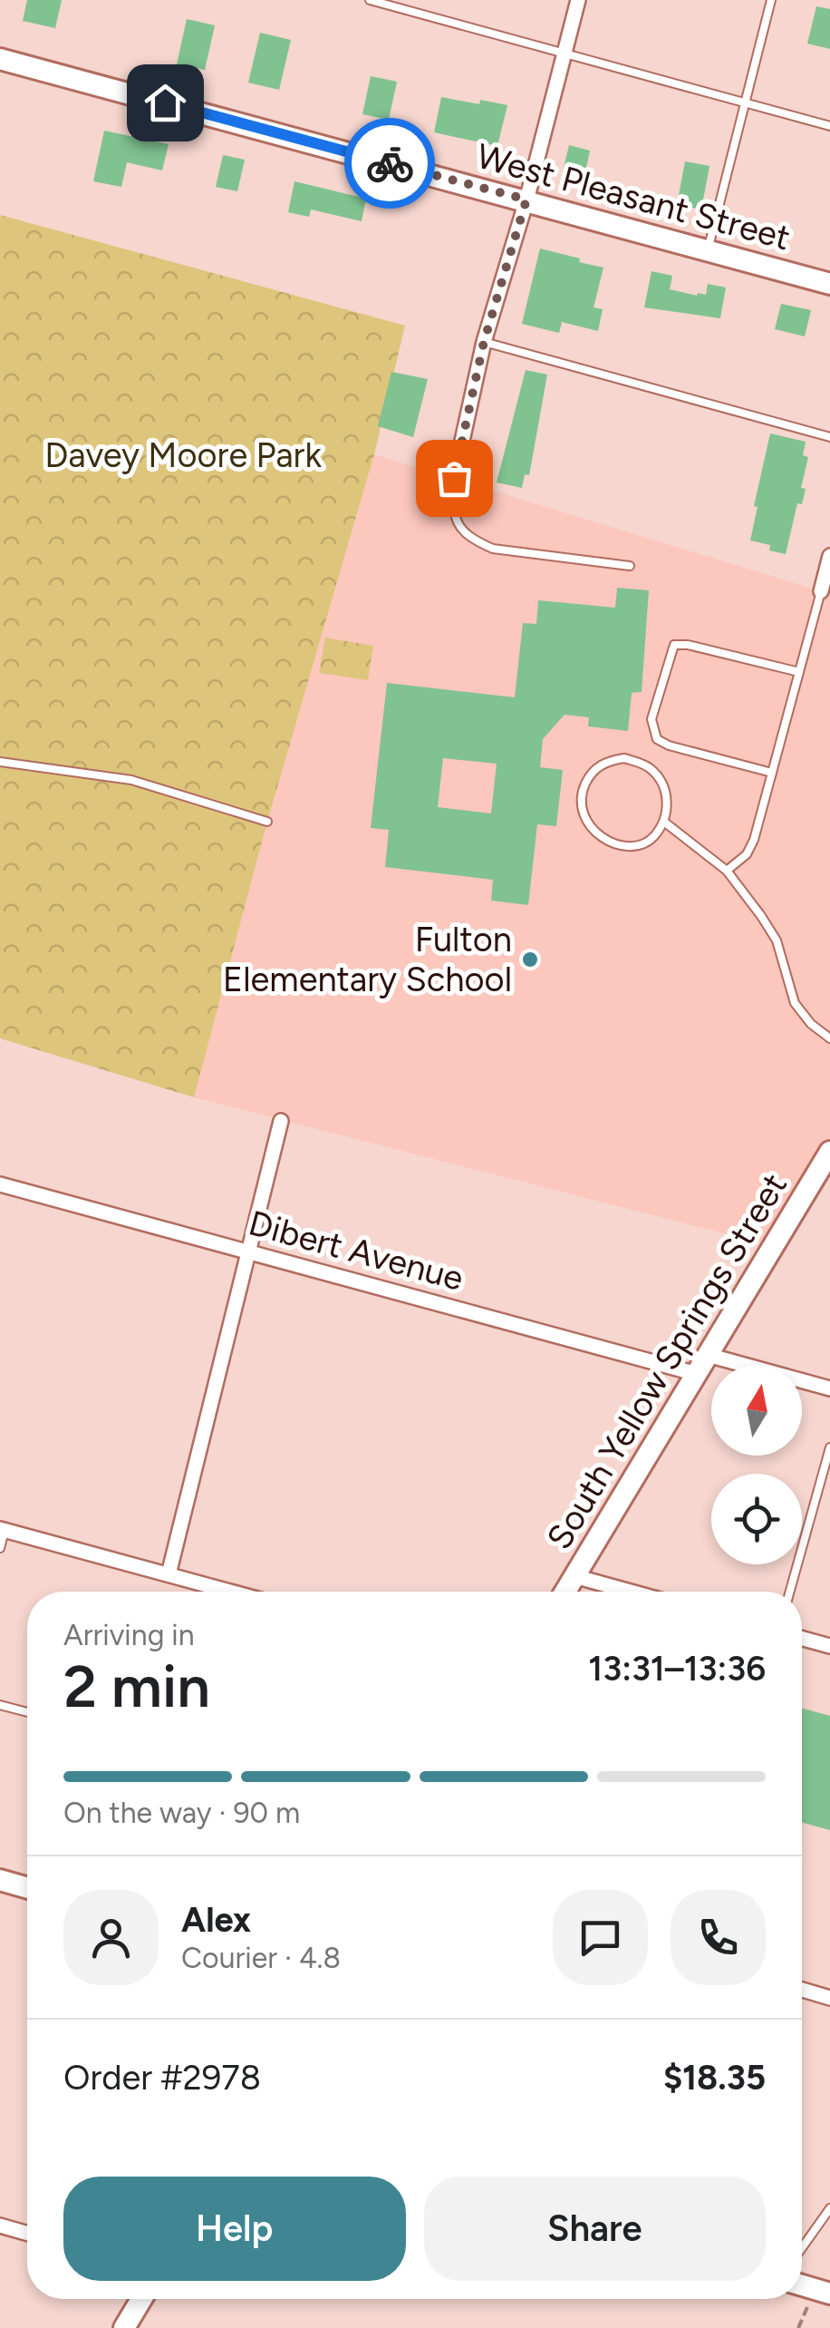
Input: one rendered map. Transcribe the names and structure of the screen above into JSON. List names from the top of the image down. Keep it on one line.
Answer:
{"streets":{"street":["West Pleasant Street","Dibert Avenue","South Yellow Springs Street"]},"crossings":[["Dibert Avenue","South Yellow Springs Street"]],"parks":["Davey Moore Park"],"places":["Fulton Elementary School"],"north":"top","page":{"heading":["2 min","Arriving in","13:31–13:36"],"panel":["Alex","Courier · 4.8","Order #2978","$18.35"],"bar":"On the way · 90 m","buttons":["Help","Share"]}}
